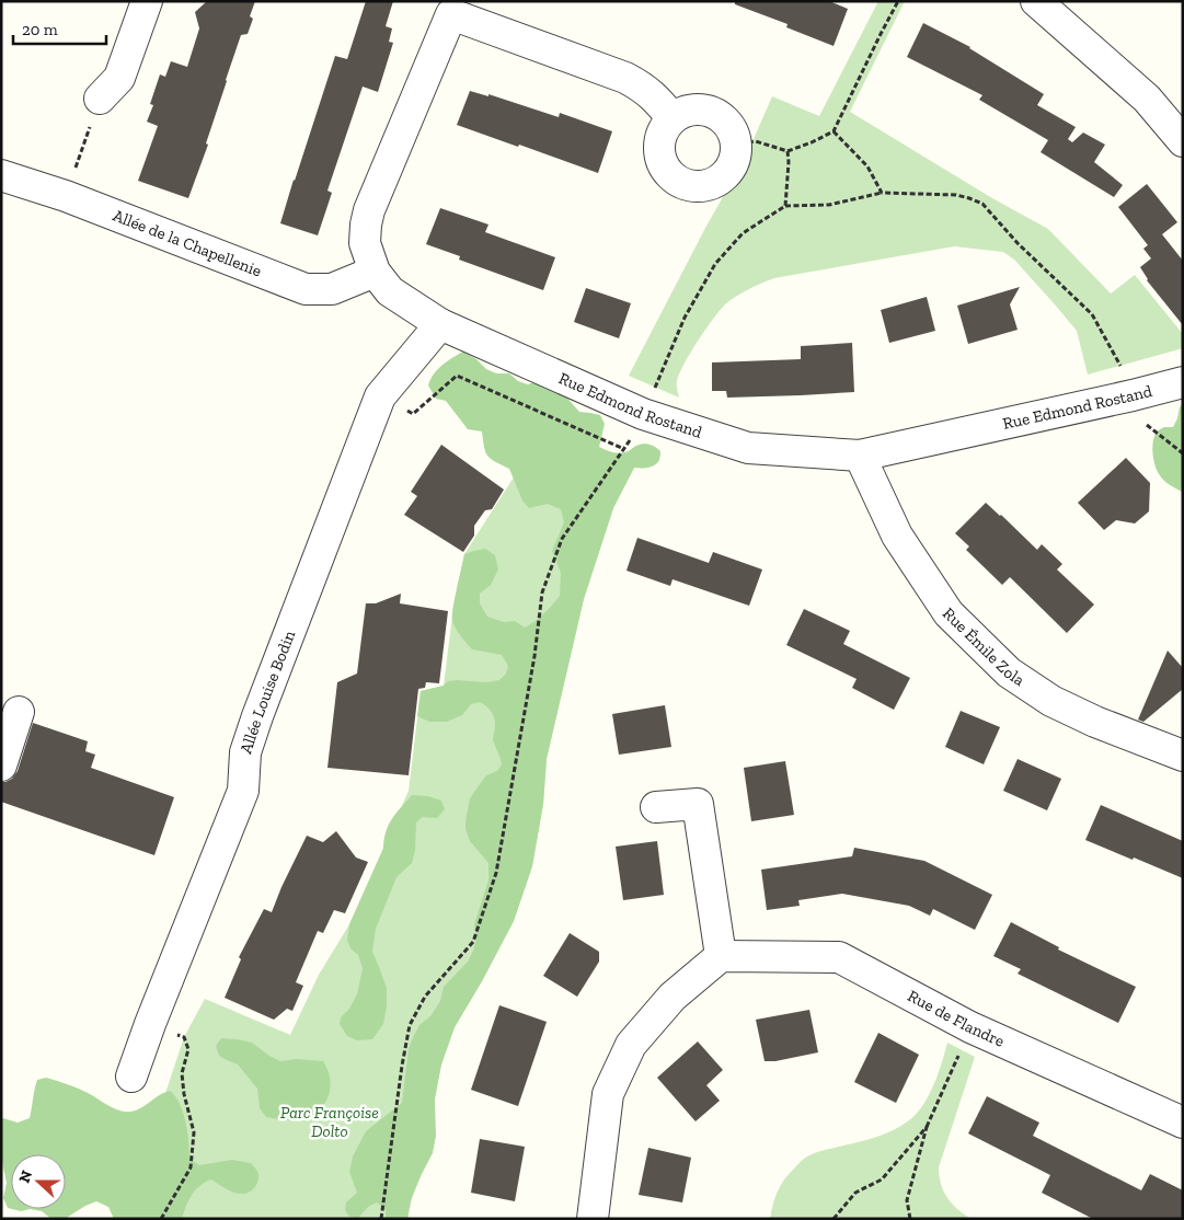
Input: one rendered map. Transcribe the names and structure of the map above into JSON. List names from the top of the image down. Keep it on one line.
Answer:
{"streets":{"street":["Allée de la Chapellenie","Rue Edmond Rostand","Rue Émile Zola","Allée Louise Bodin","Rue de Flandre"]},"crossings":[["Allée de la Chapellenie","Rue Edmond Rostand"],["Rue Edmond Rostand","Rue Émile Zola"],["Rue Edmond Rostand","Allée Louise Bodin"]],"parks":["Parc Françoise Dolto"],"scale_bar":"20 m","north":"left"}
